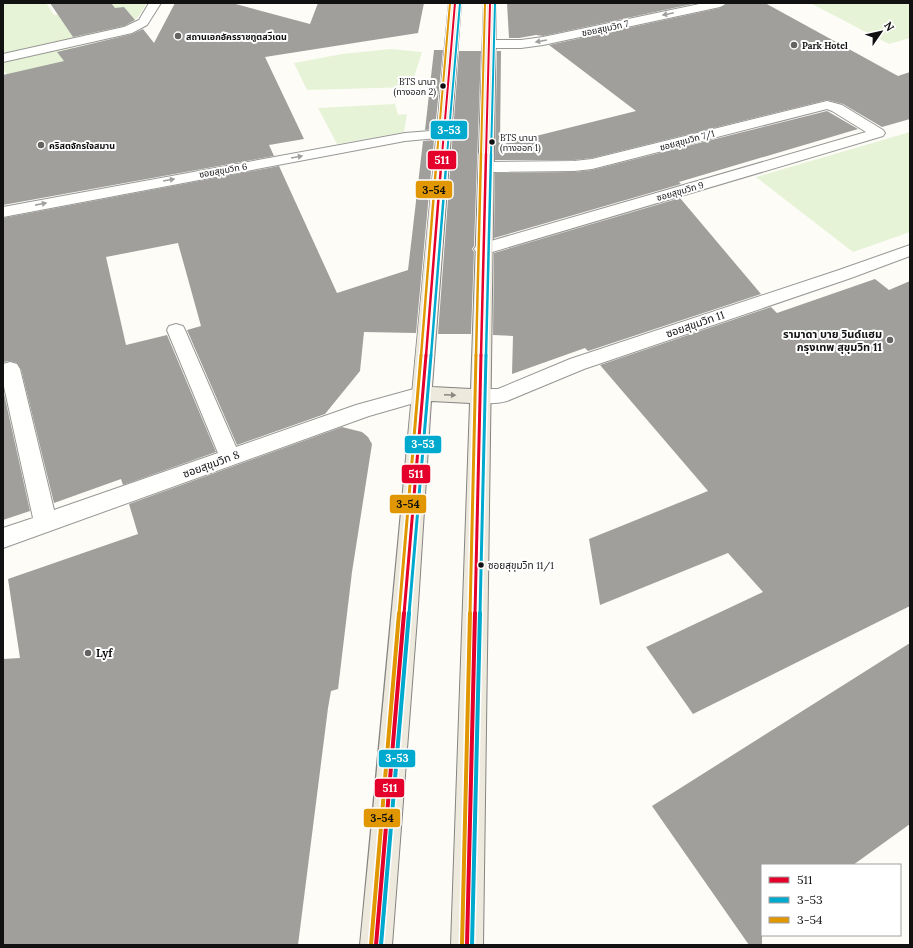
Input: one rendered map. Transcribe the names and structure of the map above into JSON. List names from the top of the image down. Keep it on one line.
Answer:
{"streets":{"street":["ซอยสุขุมวิท 7","ซอยสุขุมวิท 7/1","ซอยสุขุมวิท 6","ซอยสุขุมวิท 9","ซอยสุขุมวิท 11","ซอยสุขุมวิท 8"]},"crossings":[["ซอยสุขุมวิท 7/1","ซอยสุขุมวิท 9"]],"one_way":["ซอยสุขุมวิท 7"],"places":["สถานเอกอัครราชทูตสวีเดน","Park Hotel","BTS นานา (ทางออก 2)","BTS นานา (ทางออก 1)","คริสตจักรใจสมาน","รามาดา บาย วินด์แฮม กรุงเทพ สุขุมวิท 11","ซอยสุขุมวิท 11/1","Lyf"],"lines":["transit line 511","transit line 3-53","transit line 3-54"],"legend":["511","3-53","3-54"],"north":"top right"}
